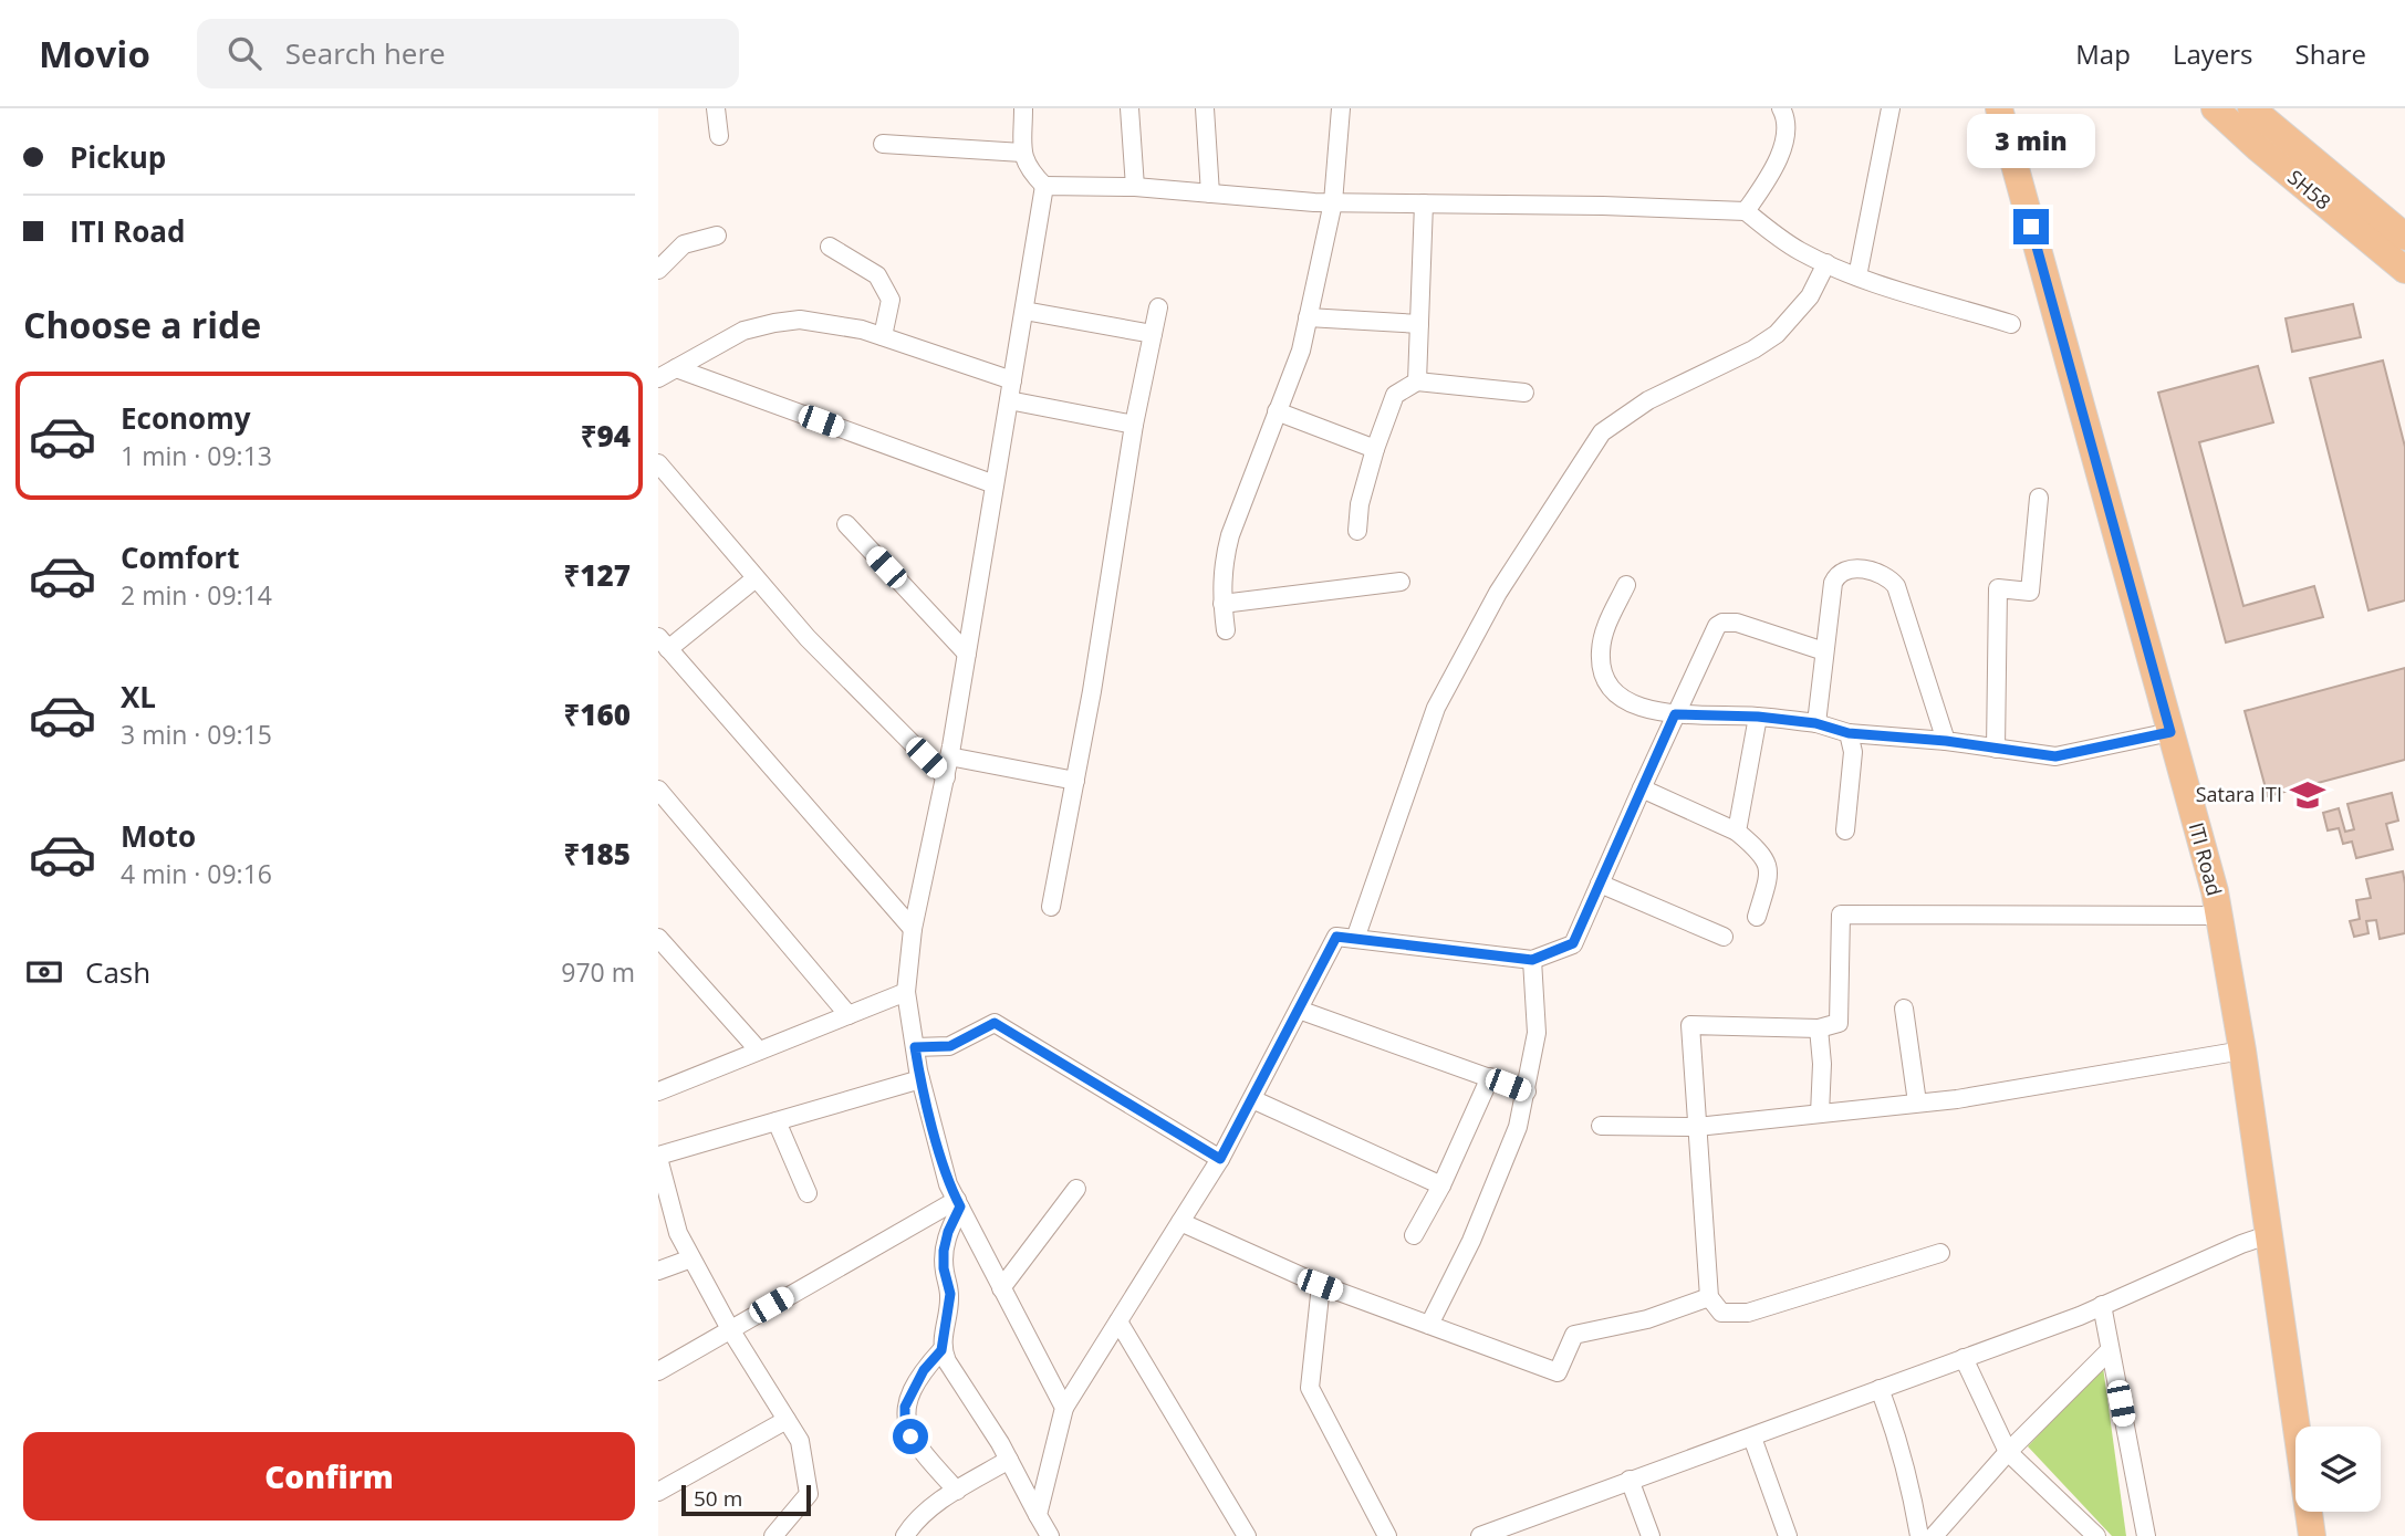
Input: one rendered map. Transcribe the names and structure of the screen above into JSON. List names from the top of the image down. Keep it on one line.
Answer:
{"streets":{"main road":["SH58","ITI Road"]},"places":{"school or university":["Satara ITI"]},"scale_bar":"50 m","page":{"header":"Movio","search":"Search here","nav":["Map","Layers","Share"],"banner":["Pickup","ITI Road"],"bubble":"3 min","heading":"Choose a ride","list":[{"name":"Economy","note":"1 min · 09:13","value":"₹94"},{"name":"Comfort","note":"2 min · 09:14","value":"₹127"},{"name":"XL","note":"3 min · 09:15","value":"₹160"},{"name":"Moto","note":"4 min · 09:16","value":"₹185"}],"pay":["Cash","970 m"],"buttons":"Confirm","scale":"50 m"}}
